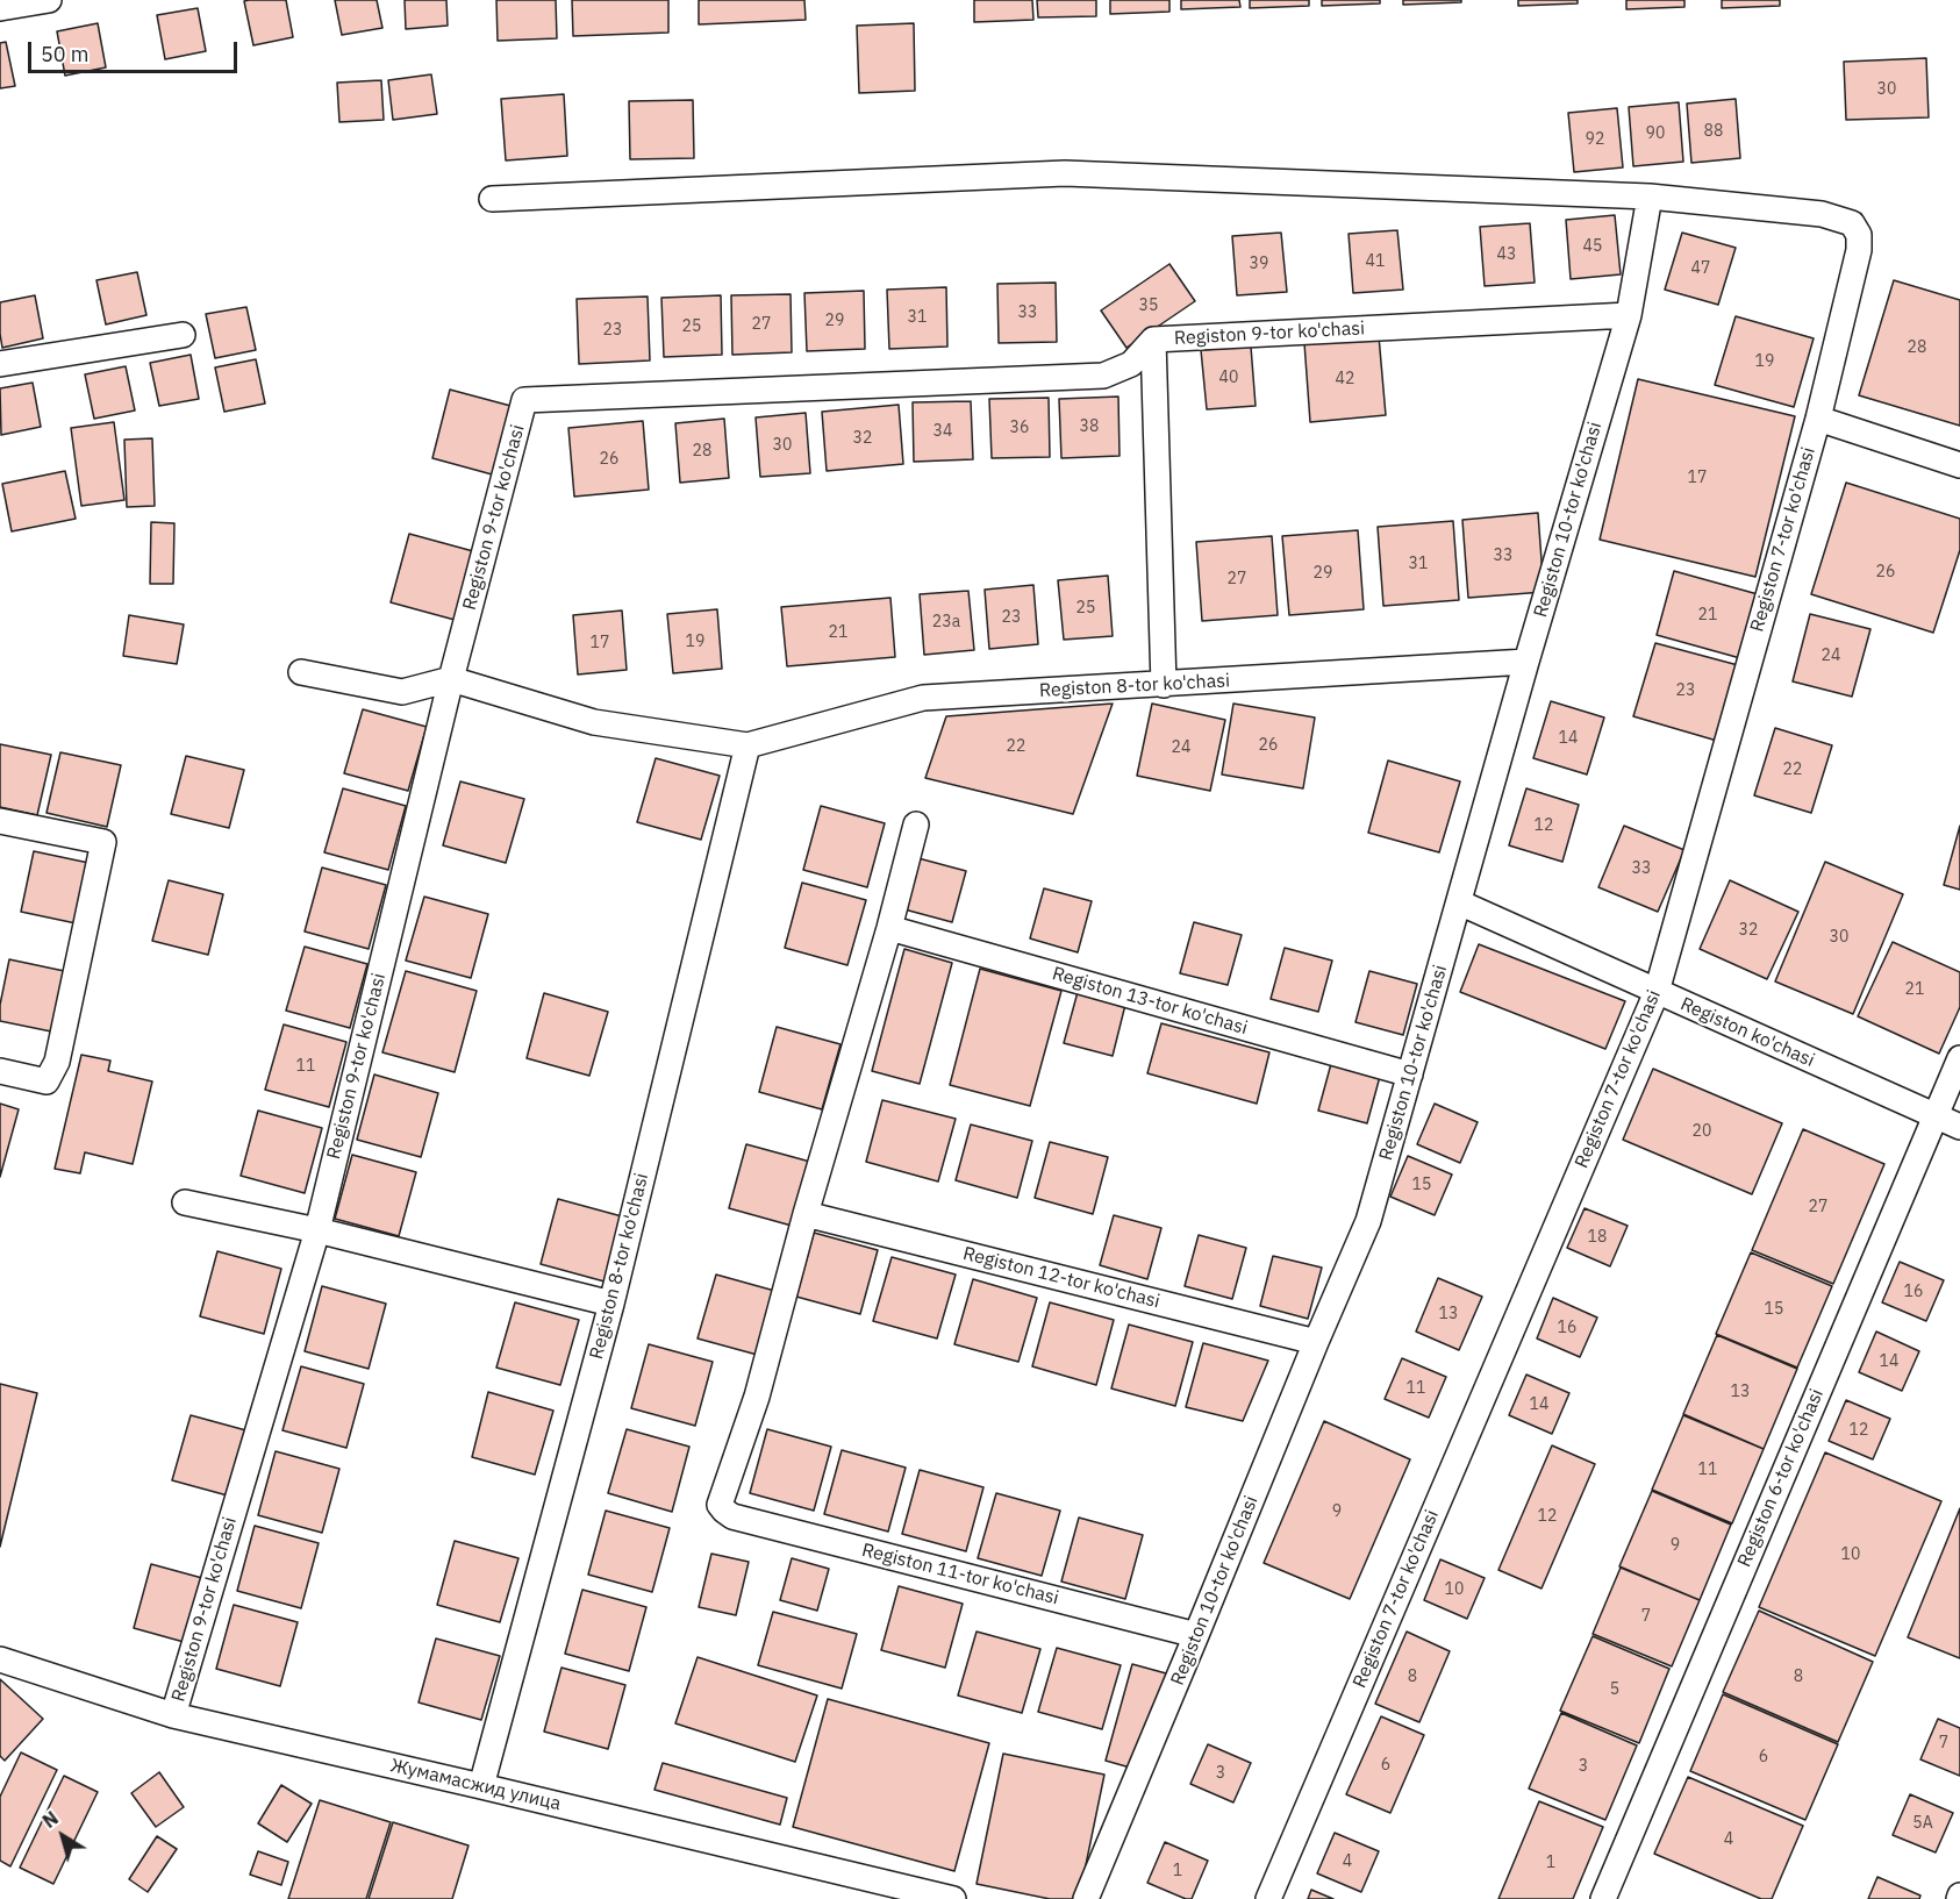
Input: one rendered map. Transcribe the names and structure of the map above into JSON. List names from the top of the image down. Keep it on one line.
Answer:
{"streets":{"street":["Registon 9-tor ko'chasi","Registon 10-tor ko'chasi","Registon 7-tor ko'chasi","Registon 8-tor ko'chasi","Registon 13-tor ko'chasi","Registon ko'chasi","Registon 12-tor ko'chasi","Registon 6-tor ko'chasi","Registon 11-tor ko'chasi","Жумамасжид улица"]},"crossings":[["Registon 9-tor ko'chasi","Registon 10-tor ko'chasi"],["Registon 9-tor ko'chasi","Registon 8-tor ko'chasi"],["Registon 9-tor ko'chasi","Жумамасжид улица"],["Registon 10-tor ko'chasi","Registon 7-tor ko'chasi"],["Registon 10-tor ko'chasi","Registon 8-tor ko'chasi"],["Registon 10-tor ko'chasi","Registon 13-tor ko'chasi"],["Registon 10-tor ko'chasi","Registon ko'chasi"],["Registon 10-tor ko'chasi","Registon 12-tor ko'chasi"],["Registon 10-tor ko'chasi","Registon 11-tor ko'chasi"],["Registon 7-tor ko'chasi","Registon ko'chasi"],["Registon 8-tor ko'chasi","Жумамасжид улица"],["Registon ko'chasi","Registon 6-tor ko'chasi"],["Registon 12-tor ko'chasi","Registon 11-tor ko'chasi"]],"house_numbers":["30","88","90","92","45","43","41","39","47","35","33","31","29","27","25","23","28","19","40","42","38","36","34","32","30","28","26","17","33","31","26","29","27","25","21","23","23a","21","19","17","24","23","14","26","22","24","22","12","33","32","30","21","11","20","15","27","18","16","15","13","16","14","11","13","14","12","11","9","12","9","10","10","7","8","8","5","7","6","6","3","3","5A","4","4","1","1"],"scale_bar":"50 m","north":"top left"}
